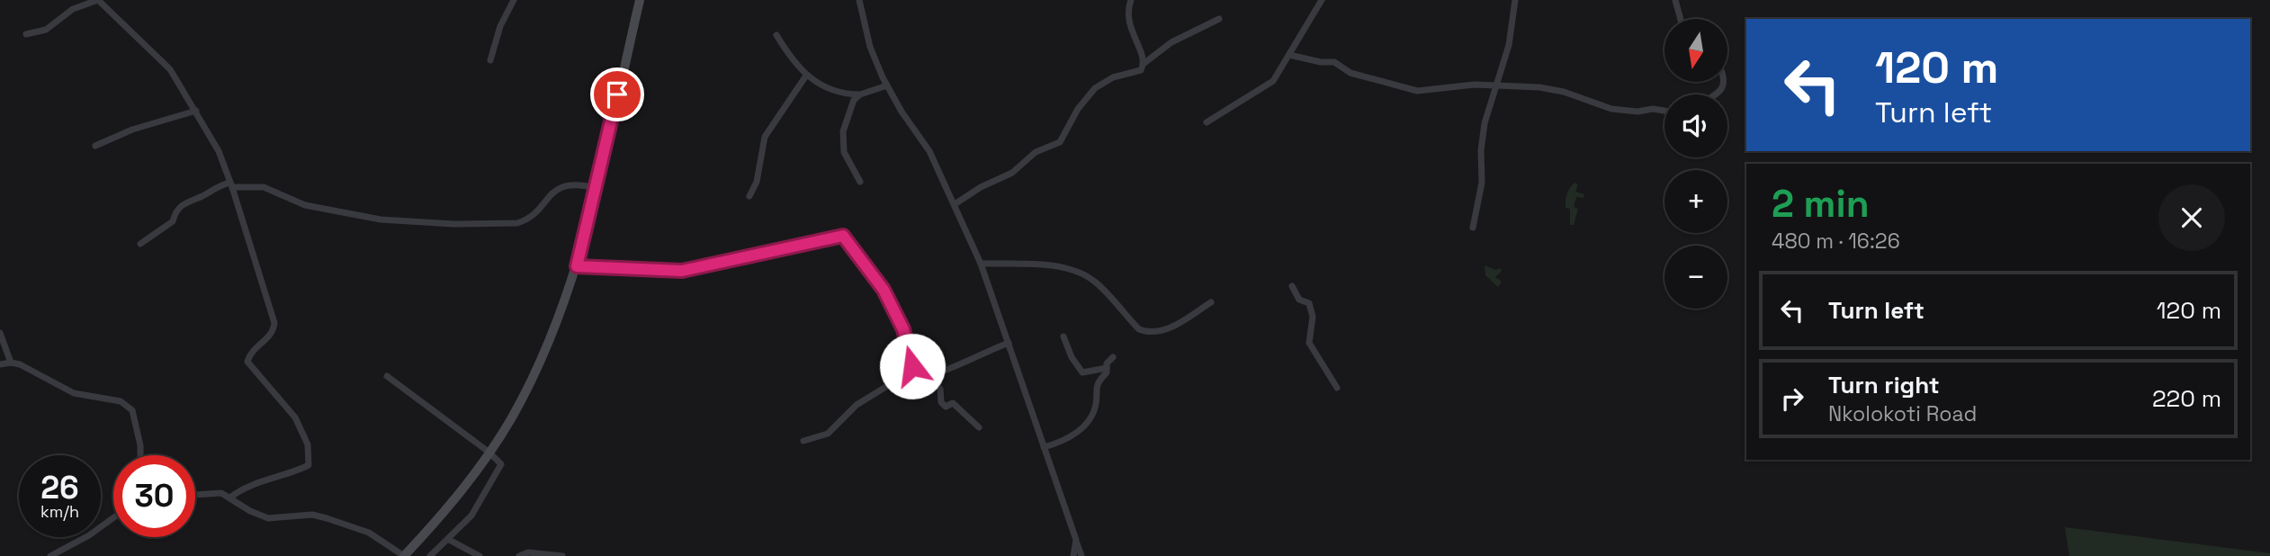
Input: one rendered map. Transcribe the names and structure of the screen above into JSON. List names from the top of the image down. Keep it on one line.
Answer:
{"north":"bottom","page":{"map_buttons":["+","−"],"turn":["120 m","Turn left"],"heading":["2 min","480 m · 16:26"],"list":[{"name":"Turn left","value":"120 m"},{"name":"Turn right","note":"Nkolokoti Road","value":"220 m"}],"speed":"26 km/h","limit":"30"}}
